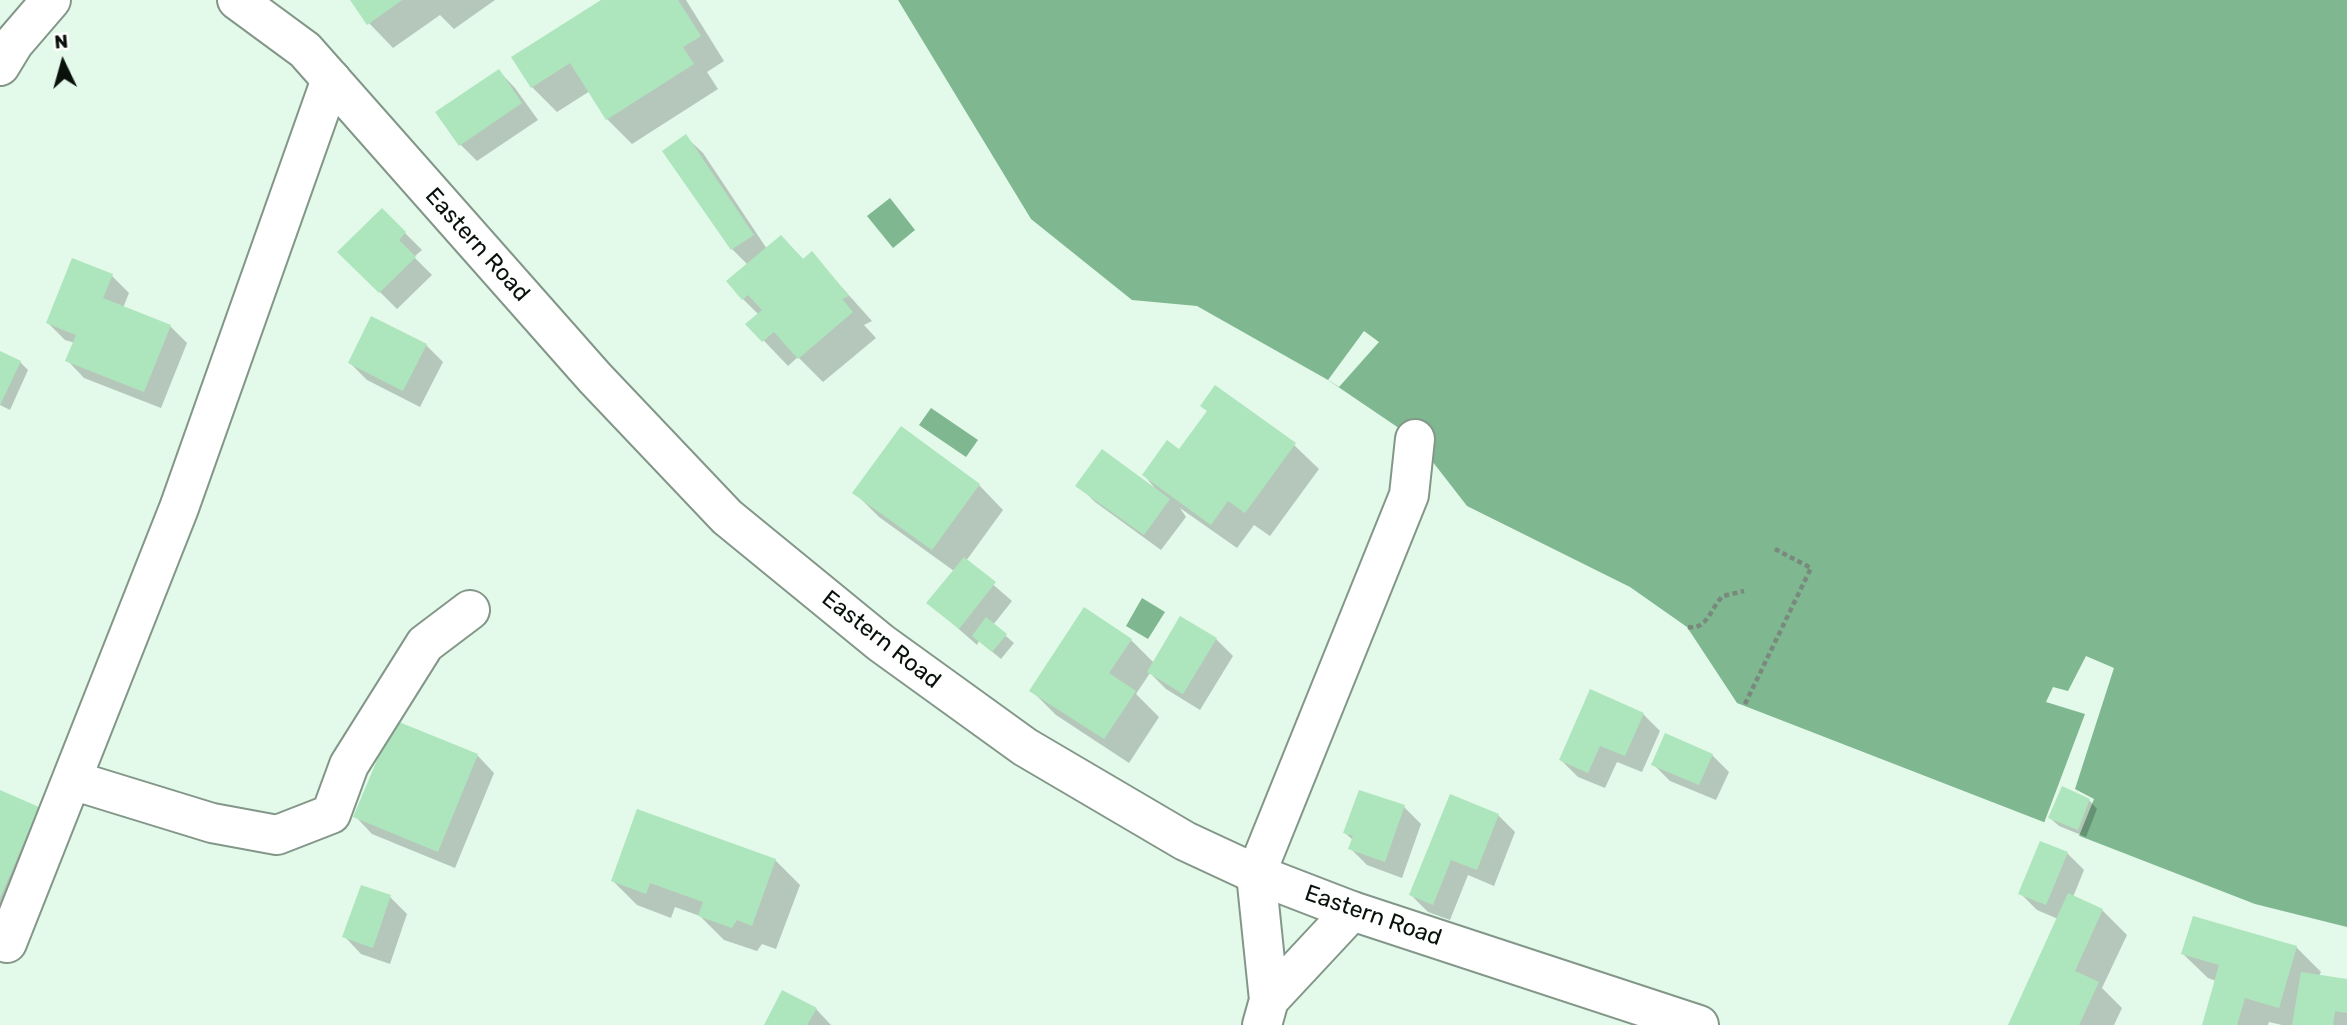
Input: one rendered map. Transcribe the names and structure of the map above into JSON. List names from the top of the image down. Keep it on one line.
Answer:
{"streets":{"main road":["Eastern Road"]},"north":"top"}
